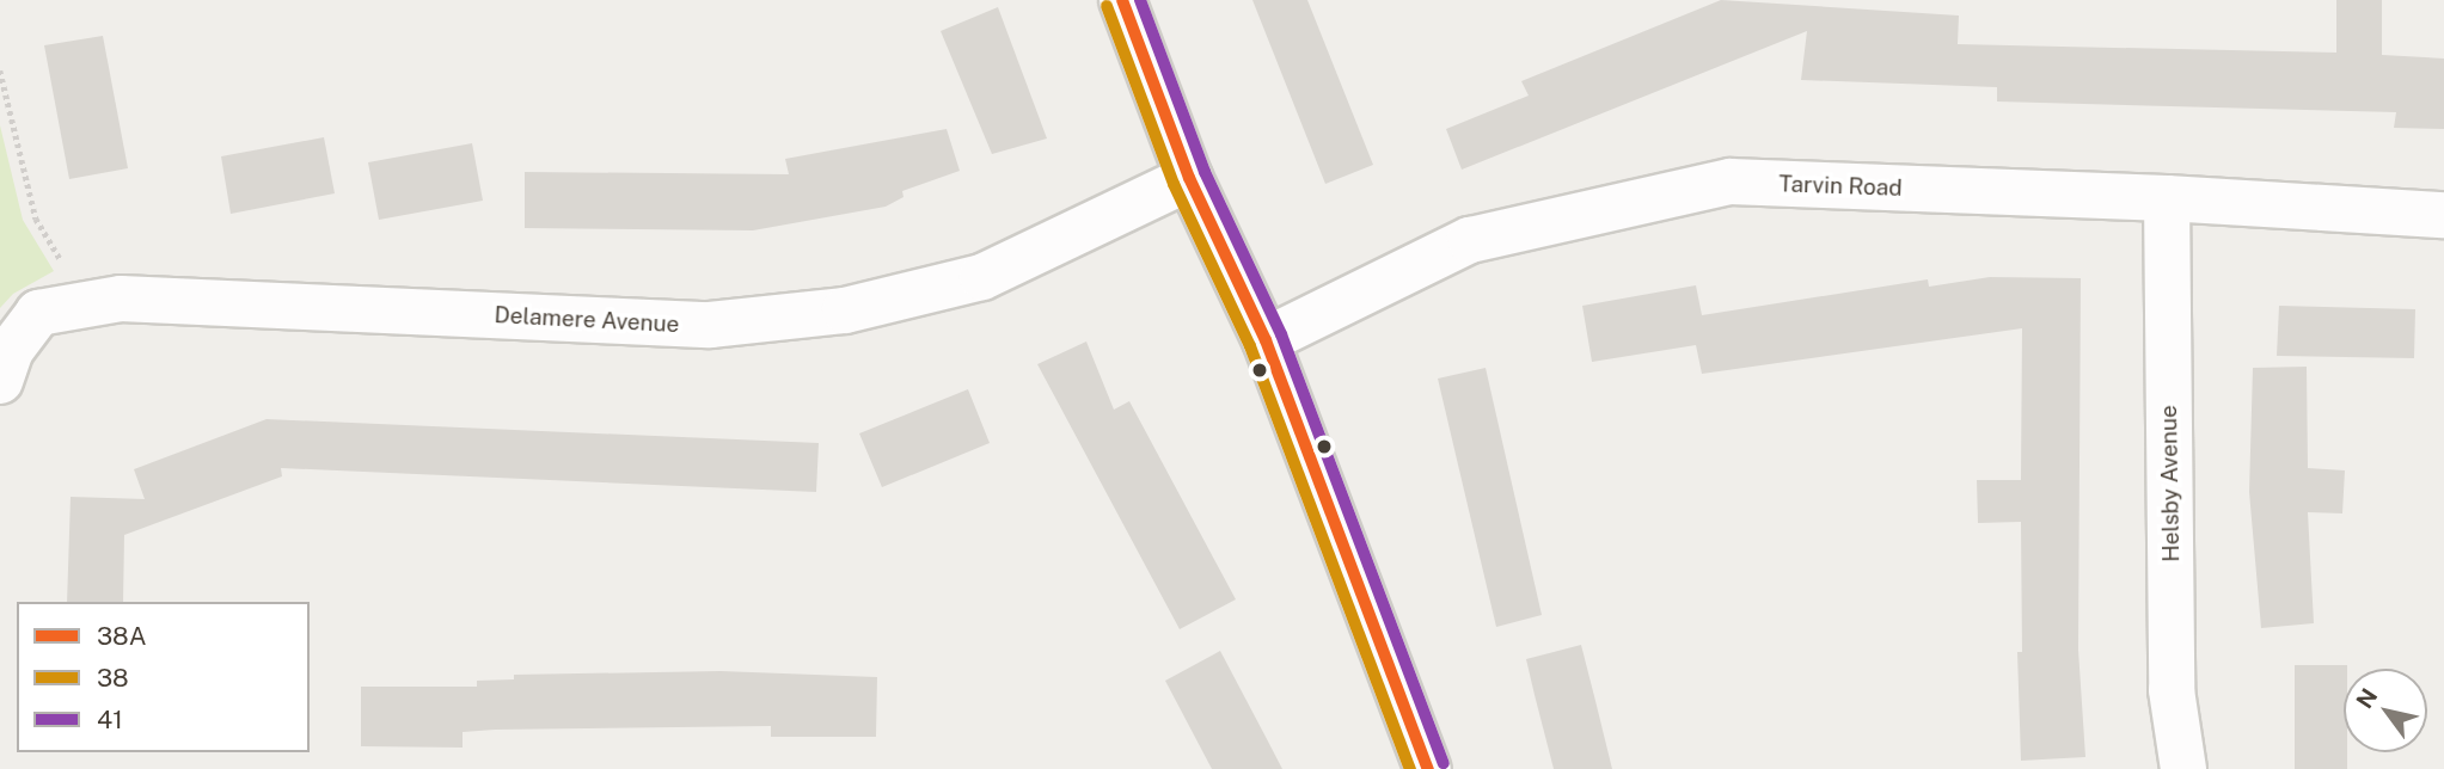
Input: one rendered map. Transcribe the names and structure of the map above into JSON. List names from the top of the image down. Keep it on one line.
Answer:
{"streets":{"street":["Tarvin Road","Delamere Avenue","Helsby Avenue"]},"crossings":[["Tarvin Road","Helsby Avenue"]],"lines":["transit line 38A","transit line 41","transit line 38"],"legend":["38A","38","41"],"north":"top left"}
